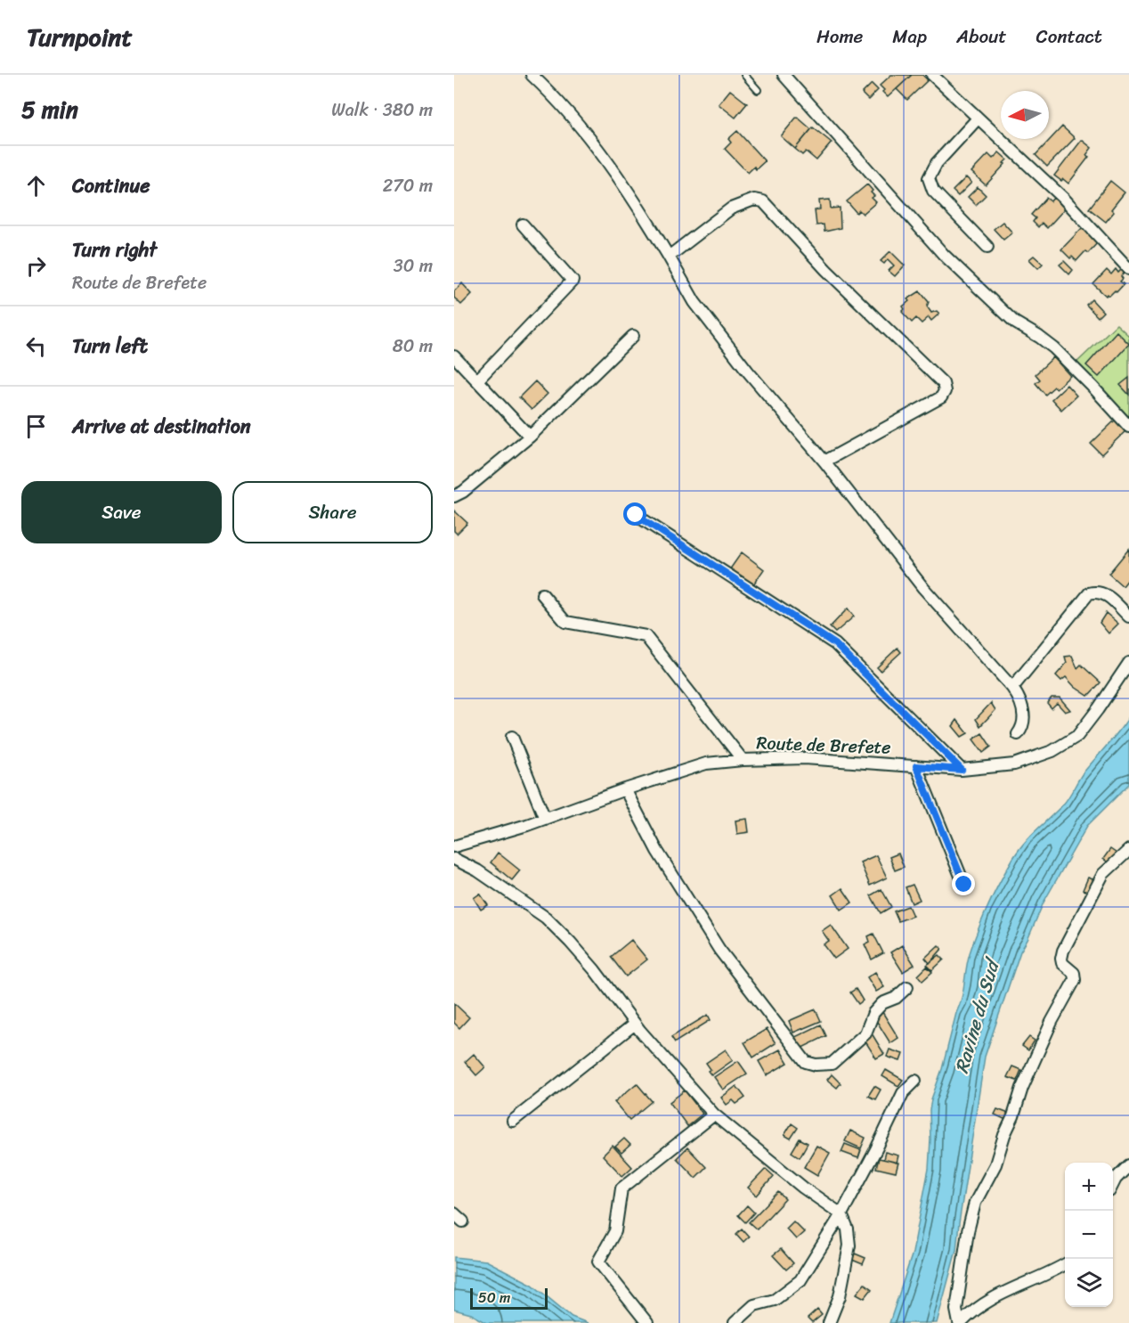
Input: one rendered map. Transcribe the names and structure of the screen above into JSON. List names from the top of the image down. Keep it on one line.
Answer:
{"streets":{"street":["Route de Brefete"]},"water":["Ravine du Sud"],"scale_bar":"50 m","north":"left","page":{"header":"Turnpoint","nav":["Home","Map","About","Contact"],"heading":["5 min","Walk · 380 m"],"list":[["Continue","270 m"],["Turn right","Route de Brefete","30 m"],["Turn left","80 m"],"Arrive at destination"],"buttons":["Save","Share"],"map_buttons":["+","−"],"scale":"50 m"}}
